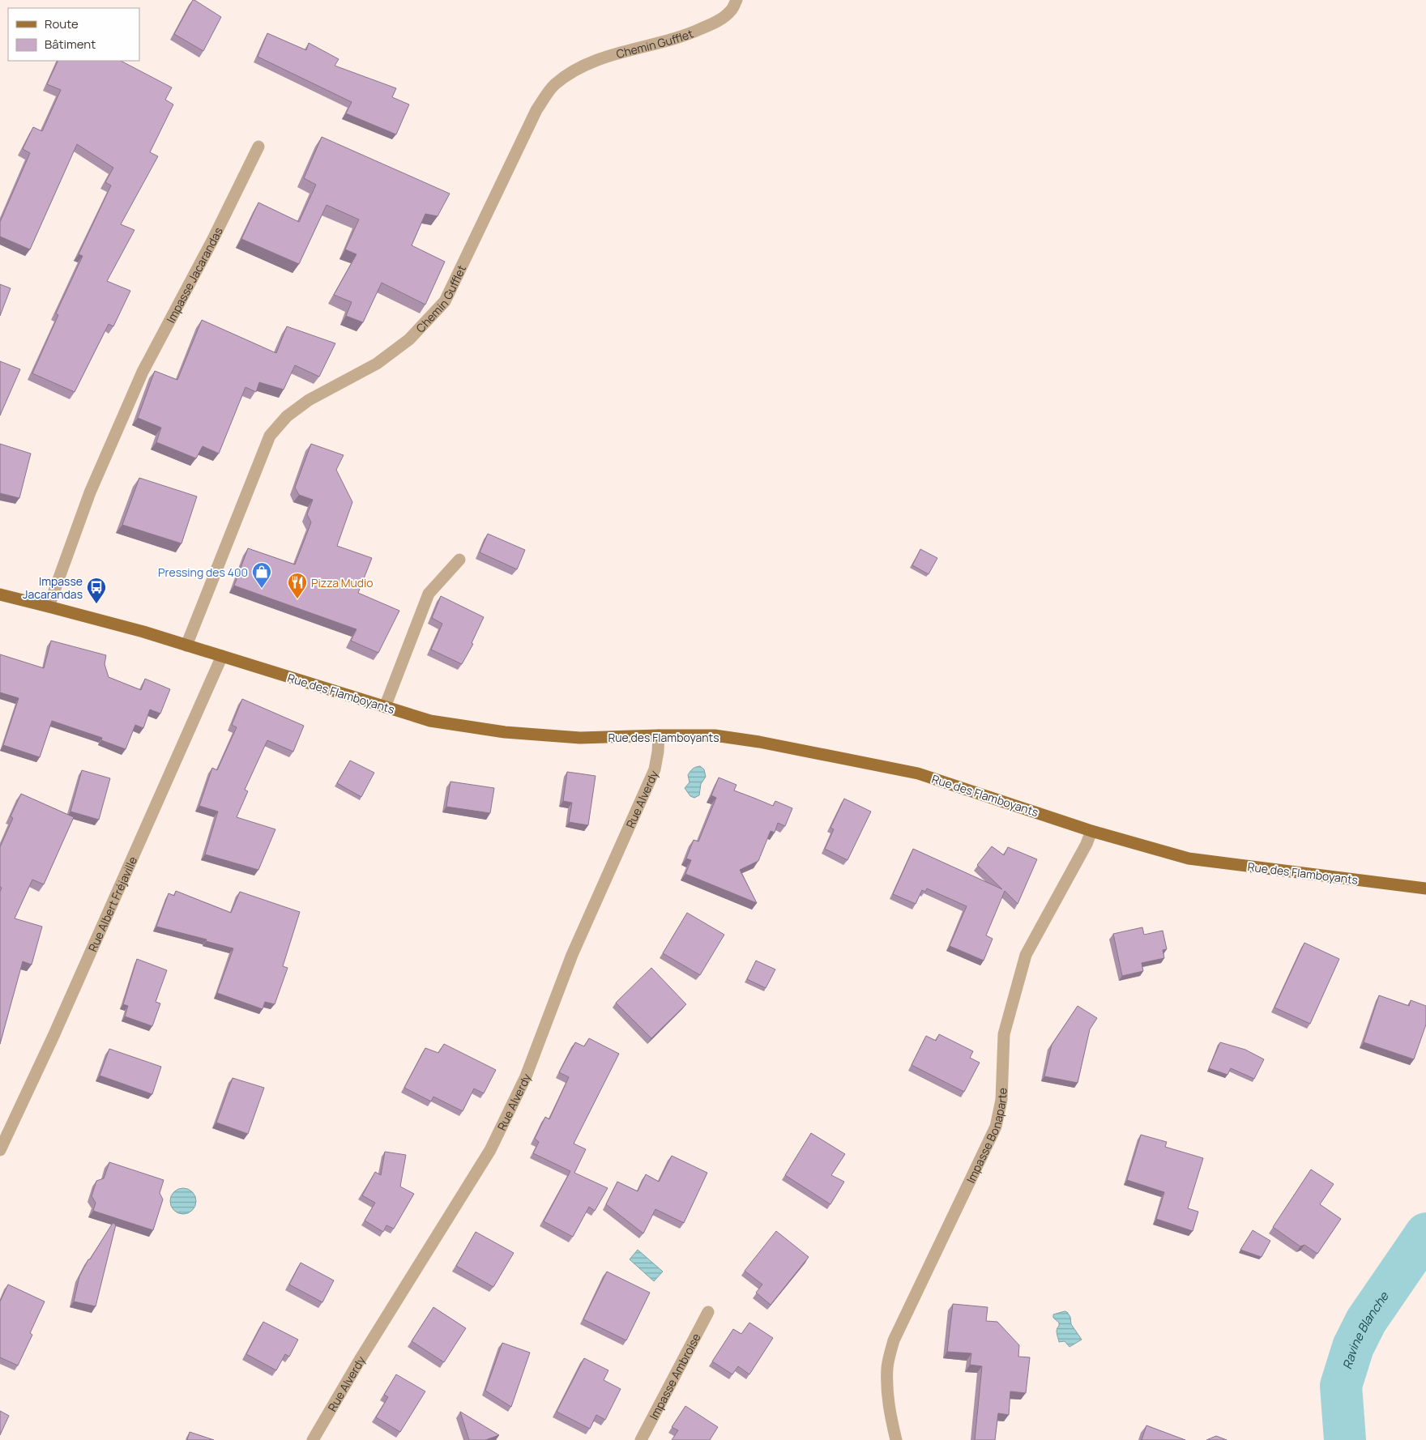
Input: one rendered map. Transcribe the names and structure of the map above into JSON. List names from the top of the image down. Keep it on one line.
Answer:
{"streets":{"main road":["Rue des Flamboyants"],"street":["Chemin Gufflet","Impasse Jacarandas","Rue Alverdy","Rue Albert Fréjaville","Impasse Bonaparte","Impasse Ambroise"]},"crossings":[["Chemin Gufflet","Rue des Flamboyants"],["Impasse Jacarandas","Rue des Flamboyants"],["Rue des Flamboyants","Rue Alverdy"],["Rue des Flamboyants","Rue Albert Fréjaville"],["Rue des Flamboyants","Impasse Bonaparte"]],"water":["Ravine Blanche"],"places":{"shop":["Pressing des 400"],"restaurant":["Pizza Mudio"],"bus stop":["Impasse Jacarandas"]},"legend":["Route","Bâtiment"]}
